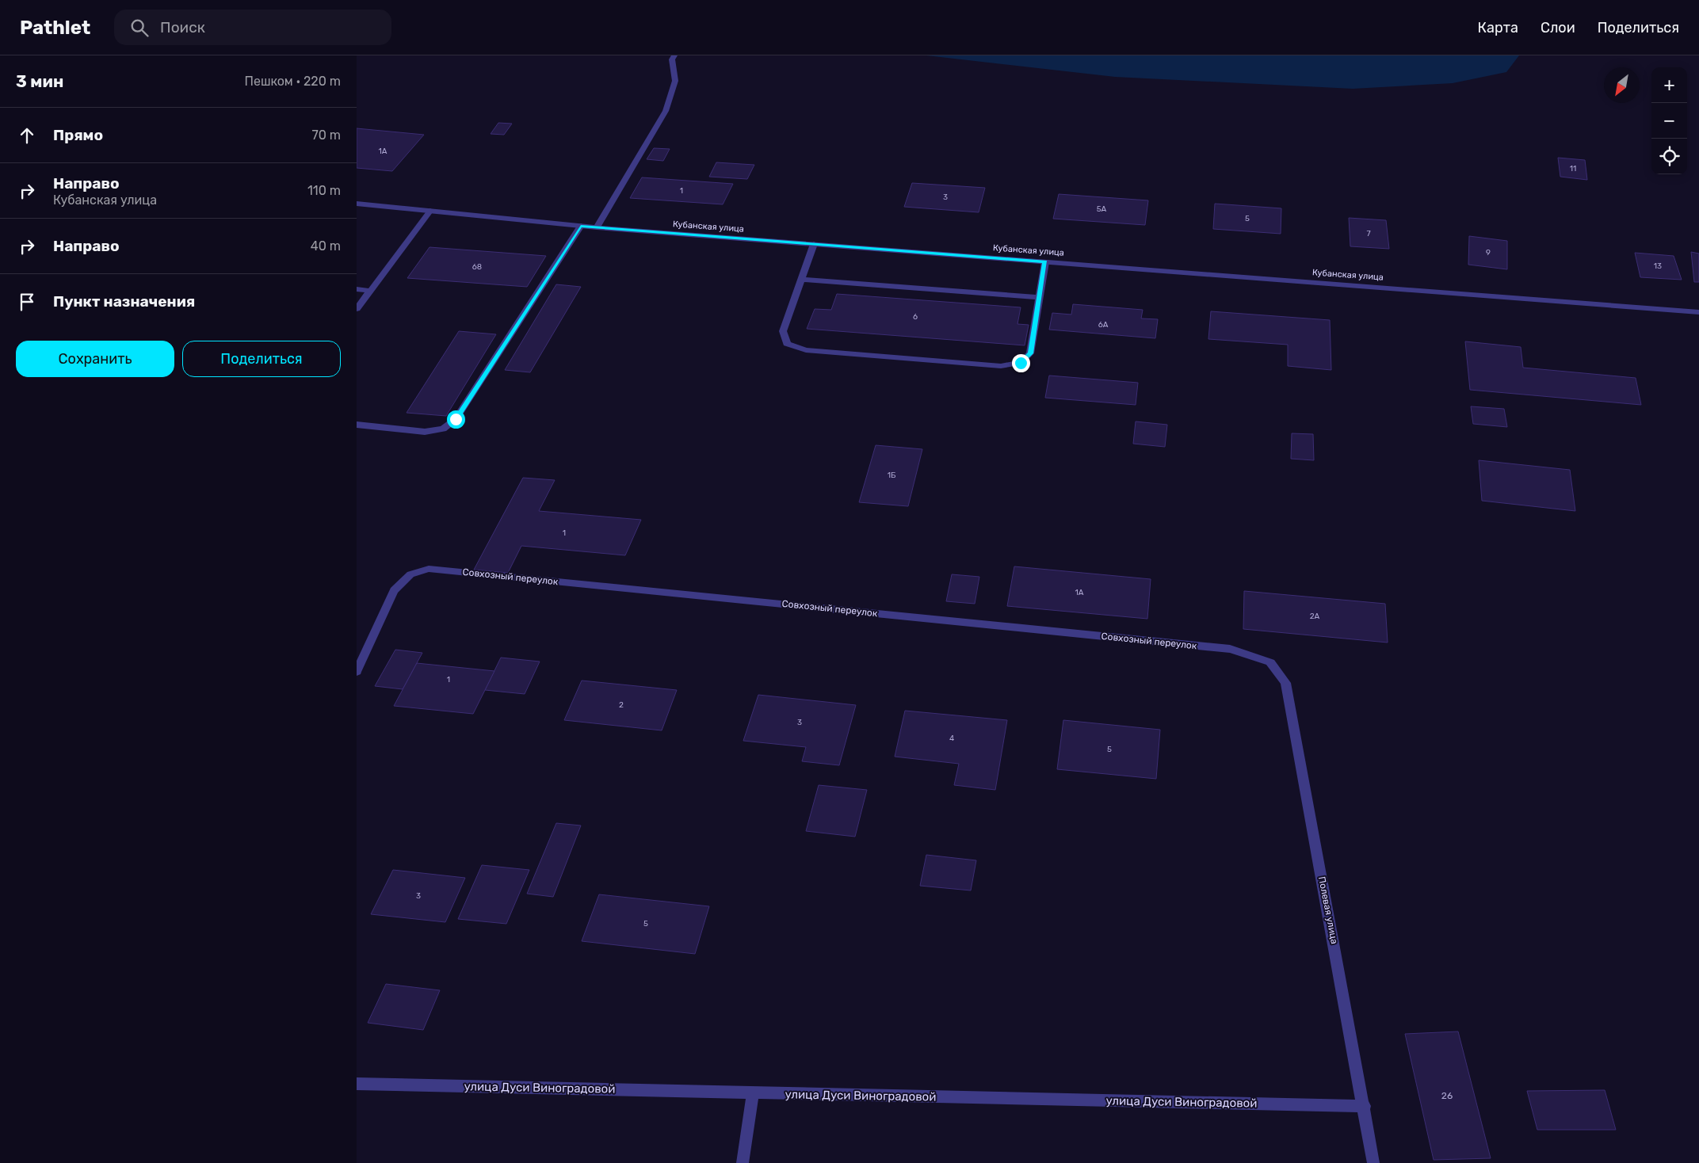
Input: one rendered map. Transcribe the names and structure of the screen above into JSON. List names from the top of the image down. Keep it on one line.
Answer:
{"streets":{"street":["Кубанская улица","Совхозный переулок","Полевая улица","улица Дуси Виноградовой"]},"crossings":[["Совхозный переулок","Полевая улица"],["Полевая улица","улица Дуси Виноградовой"]],"house_numbers":["1А","11","1","3","5А","5","7","9","13","68","6","6А","1Б","1","1А","2А","1","2","3","4","5","3","5","26"],"north":"bottom left","page":{"header":"Pathlet","search":"Поиск","nav":["Карта","Слои","Поделиться"],"heading":["3 мин","Пешком · 220 m"],"map_buttons":["+","−"],"list":[["Прямо","70 m"],["Направо","Кубанская улица","110 m"],["Направо","40 m"],"Пункт назначения"],"buttons":["Сохранить","Поделиться"]}}
